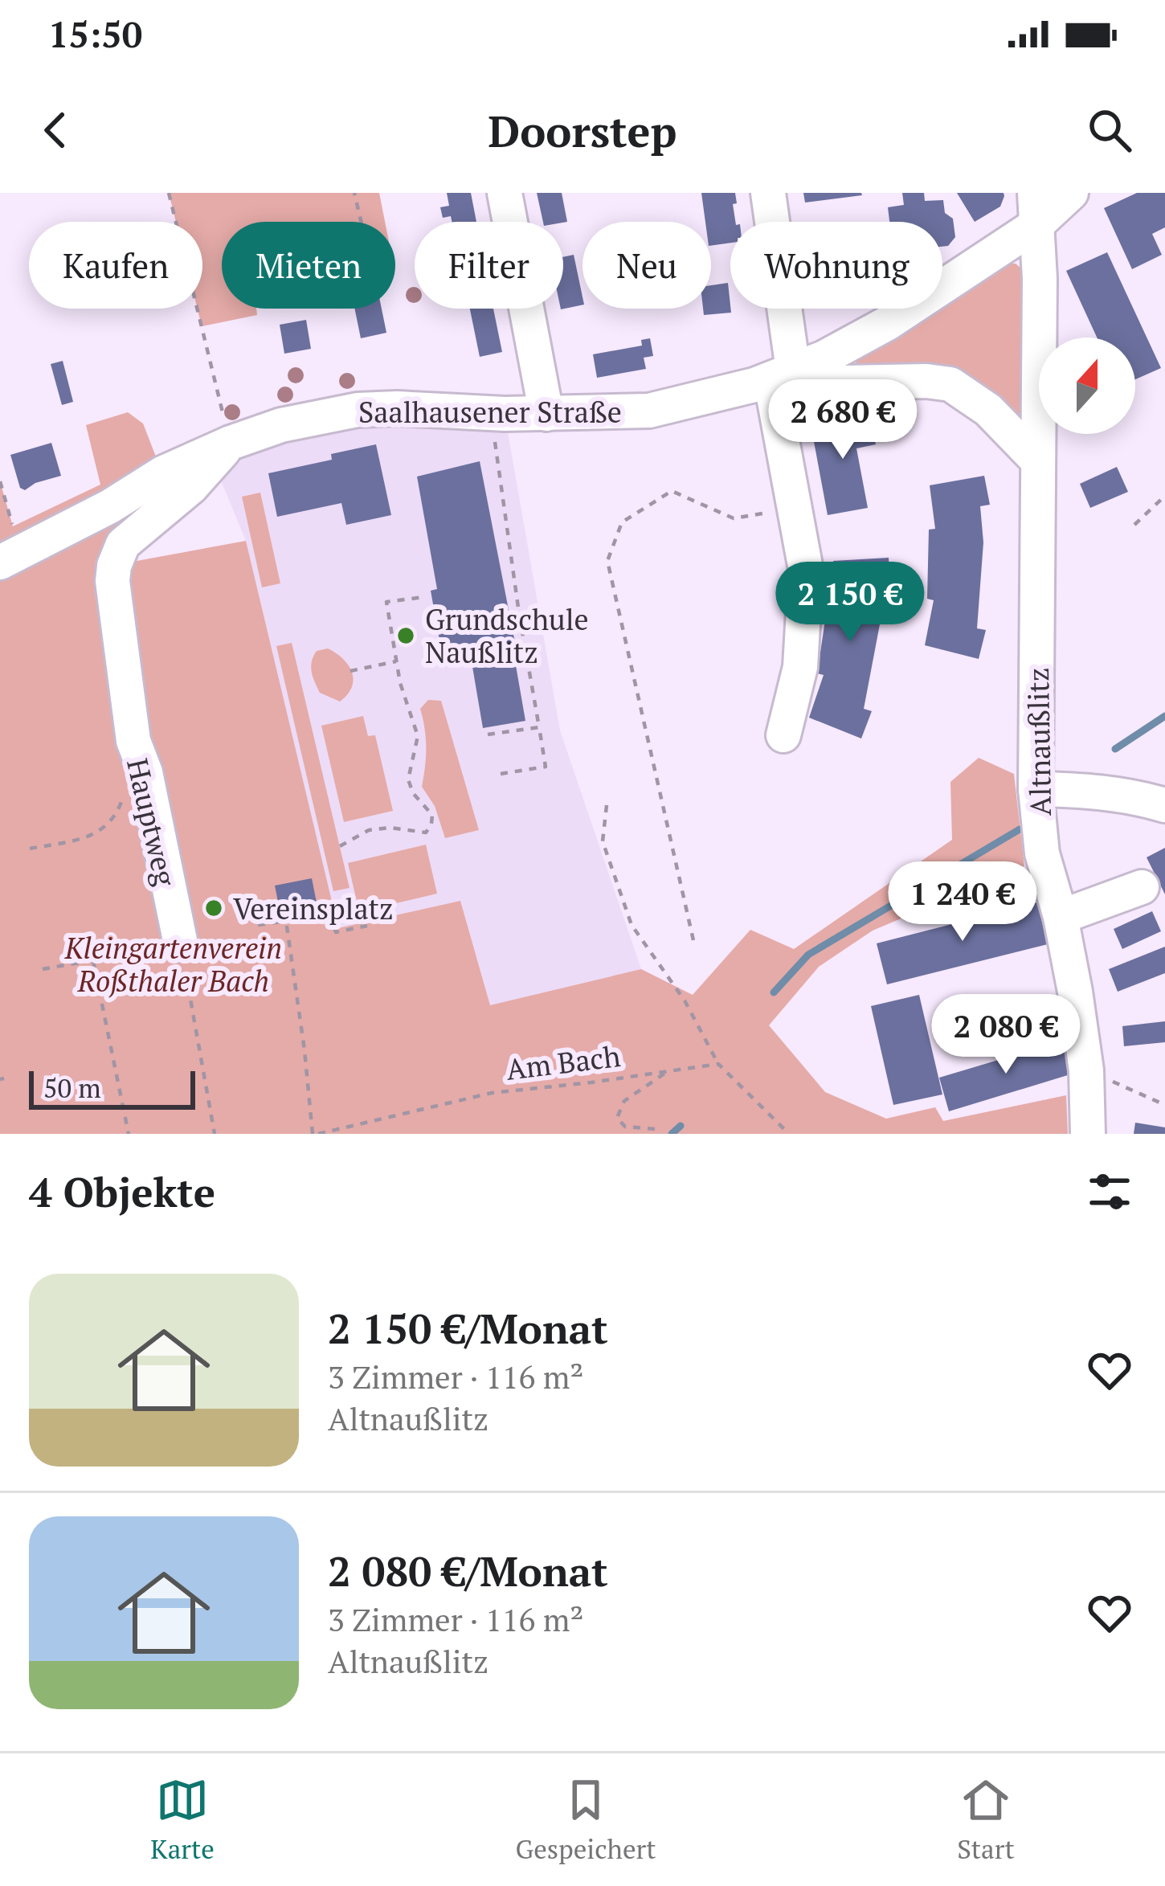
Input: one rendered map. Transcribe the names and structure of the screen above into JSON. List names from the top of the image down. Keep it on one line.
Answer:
{"streets":{"street":["Saalhausener Straße","Altnaußlitz","Hauptweg"],"path":["Am Bach"]},"crossings":[["Saalhausener Straße","Altnaußlitz"],["Saalhausener Straße","Hauptweg"]],"parks":["Kleingartenverein Roßthaler Bach"],"places":["Grundschule Naußlitz","Vereinsplatz"],"scale_bar":"50 m","north":"top","page":{"status":"15:50","header":"Doorstep","chip":["Kaufen","Mieten","Filter","Neu","Wohnung"],"price":["2 680 €","2 150 €","1 240 €","2 080 €"],"scale":"50 m","heading":"4 Objekte","list":[{"name":"2 150 €/Monat","note":"3 Zimmer · 116 m² · Altnaußlitz"},{"name":"2 080 €/Monat","note":"3 Zimmer · 116 m² · Altnaußlitz"}],"tabs":["Karte","Gespeichert","Start"]}}
